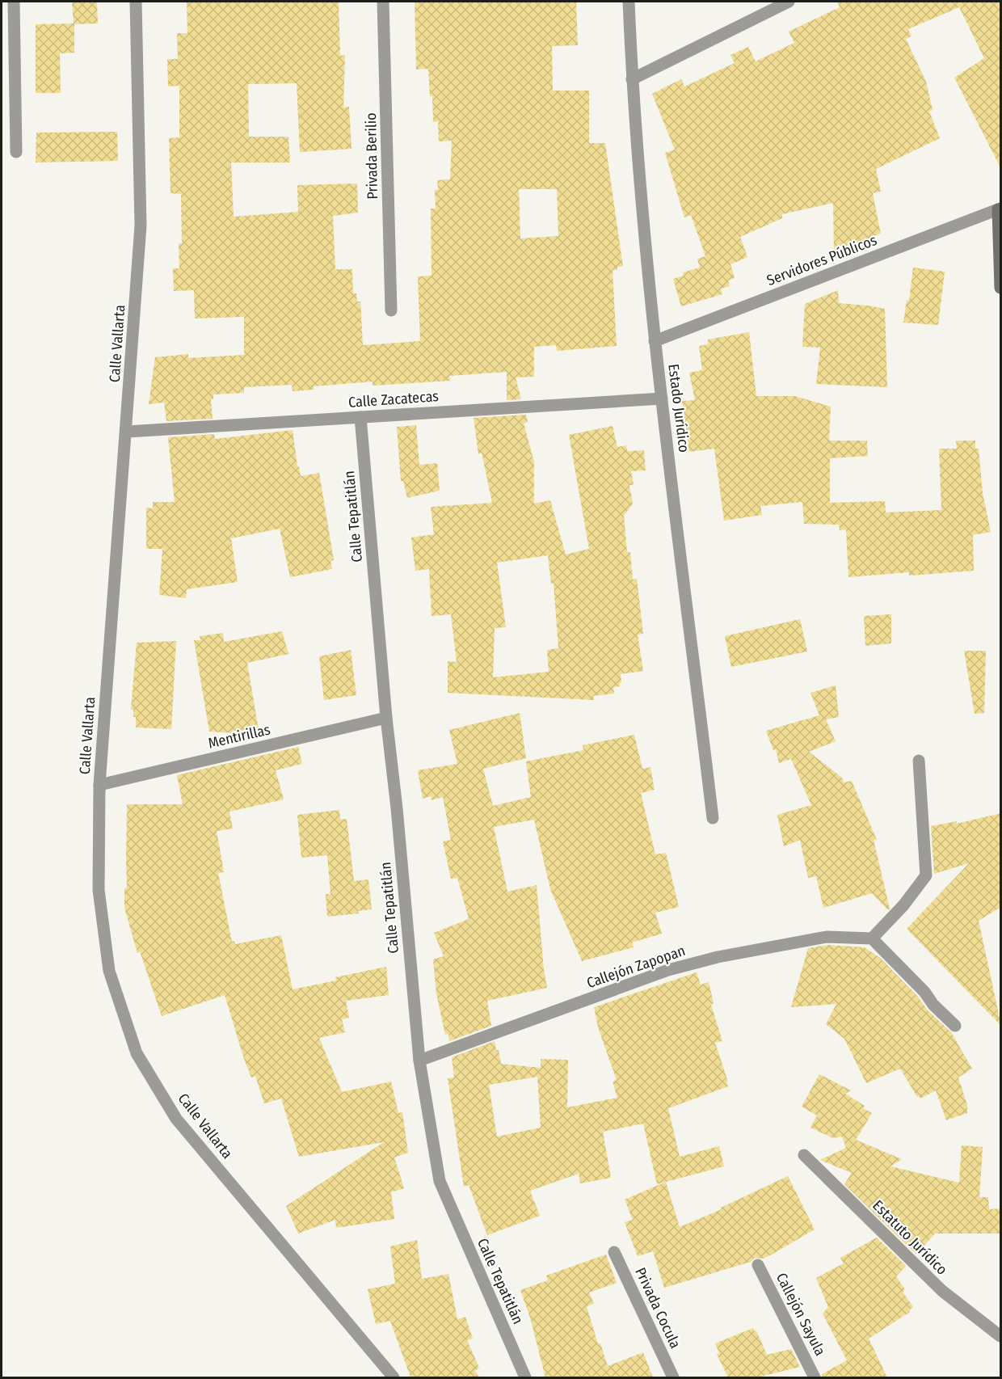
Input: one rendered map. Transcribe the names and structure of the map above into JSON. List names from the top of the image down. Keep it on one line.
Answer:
{"streets":{"street":["Privada Berilio","Servidores Públicos","Calle Vallarta","Calle Zacatecas","Estado Jurídico","Calle Tepatitlán","Mentirillas","Callejón Zapopan","Estatuto Jurídico","Privada Cocula","Callejón Sayula"]},"crossings":[["Servidores Públicos","Estado Jurídico"],["Calle Vallarta","Calle Zacatecas"],["Calle Vallarta","Mentirillas"],["Calle Zacatecas","Estado Jurídico"],["Calle Zacatecas","Calle Tepatitlán"],["Calle Tepatitlán","Mentirillas"],["Calle Tepatitlán","Callejón Zapopan"]]}
